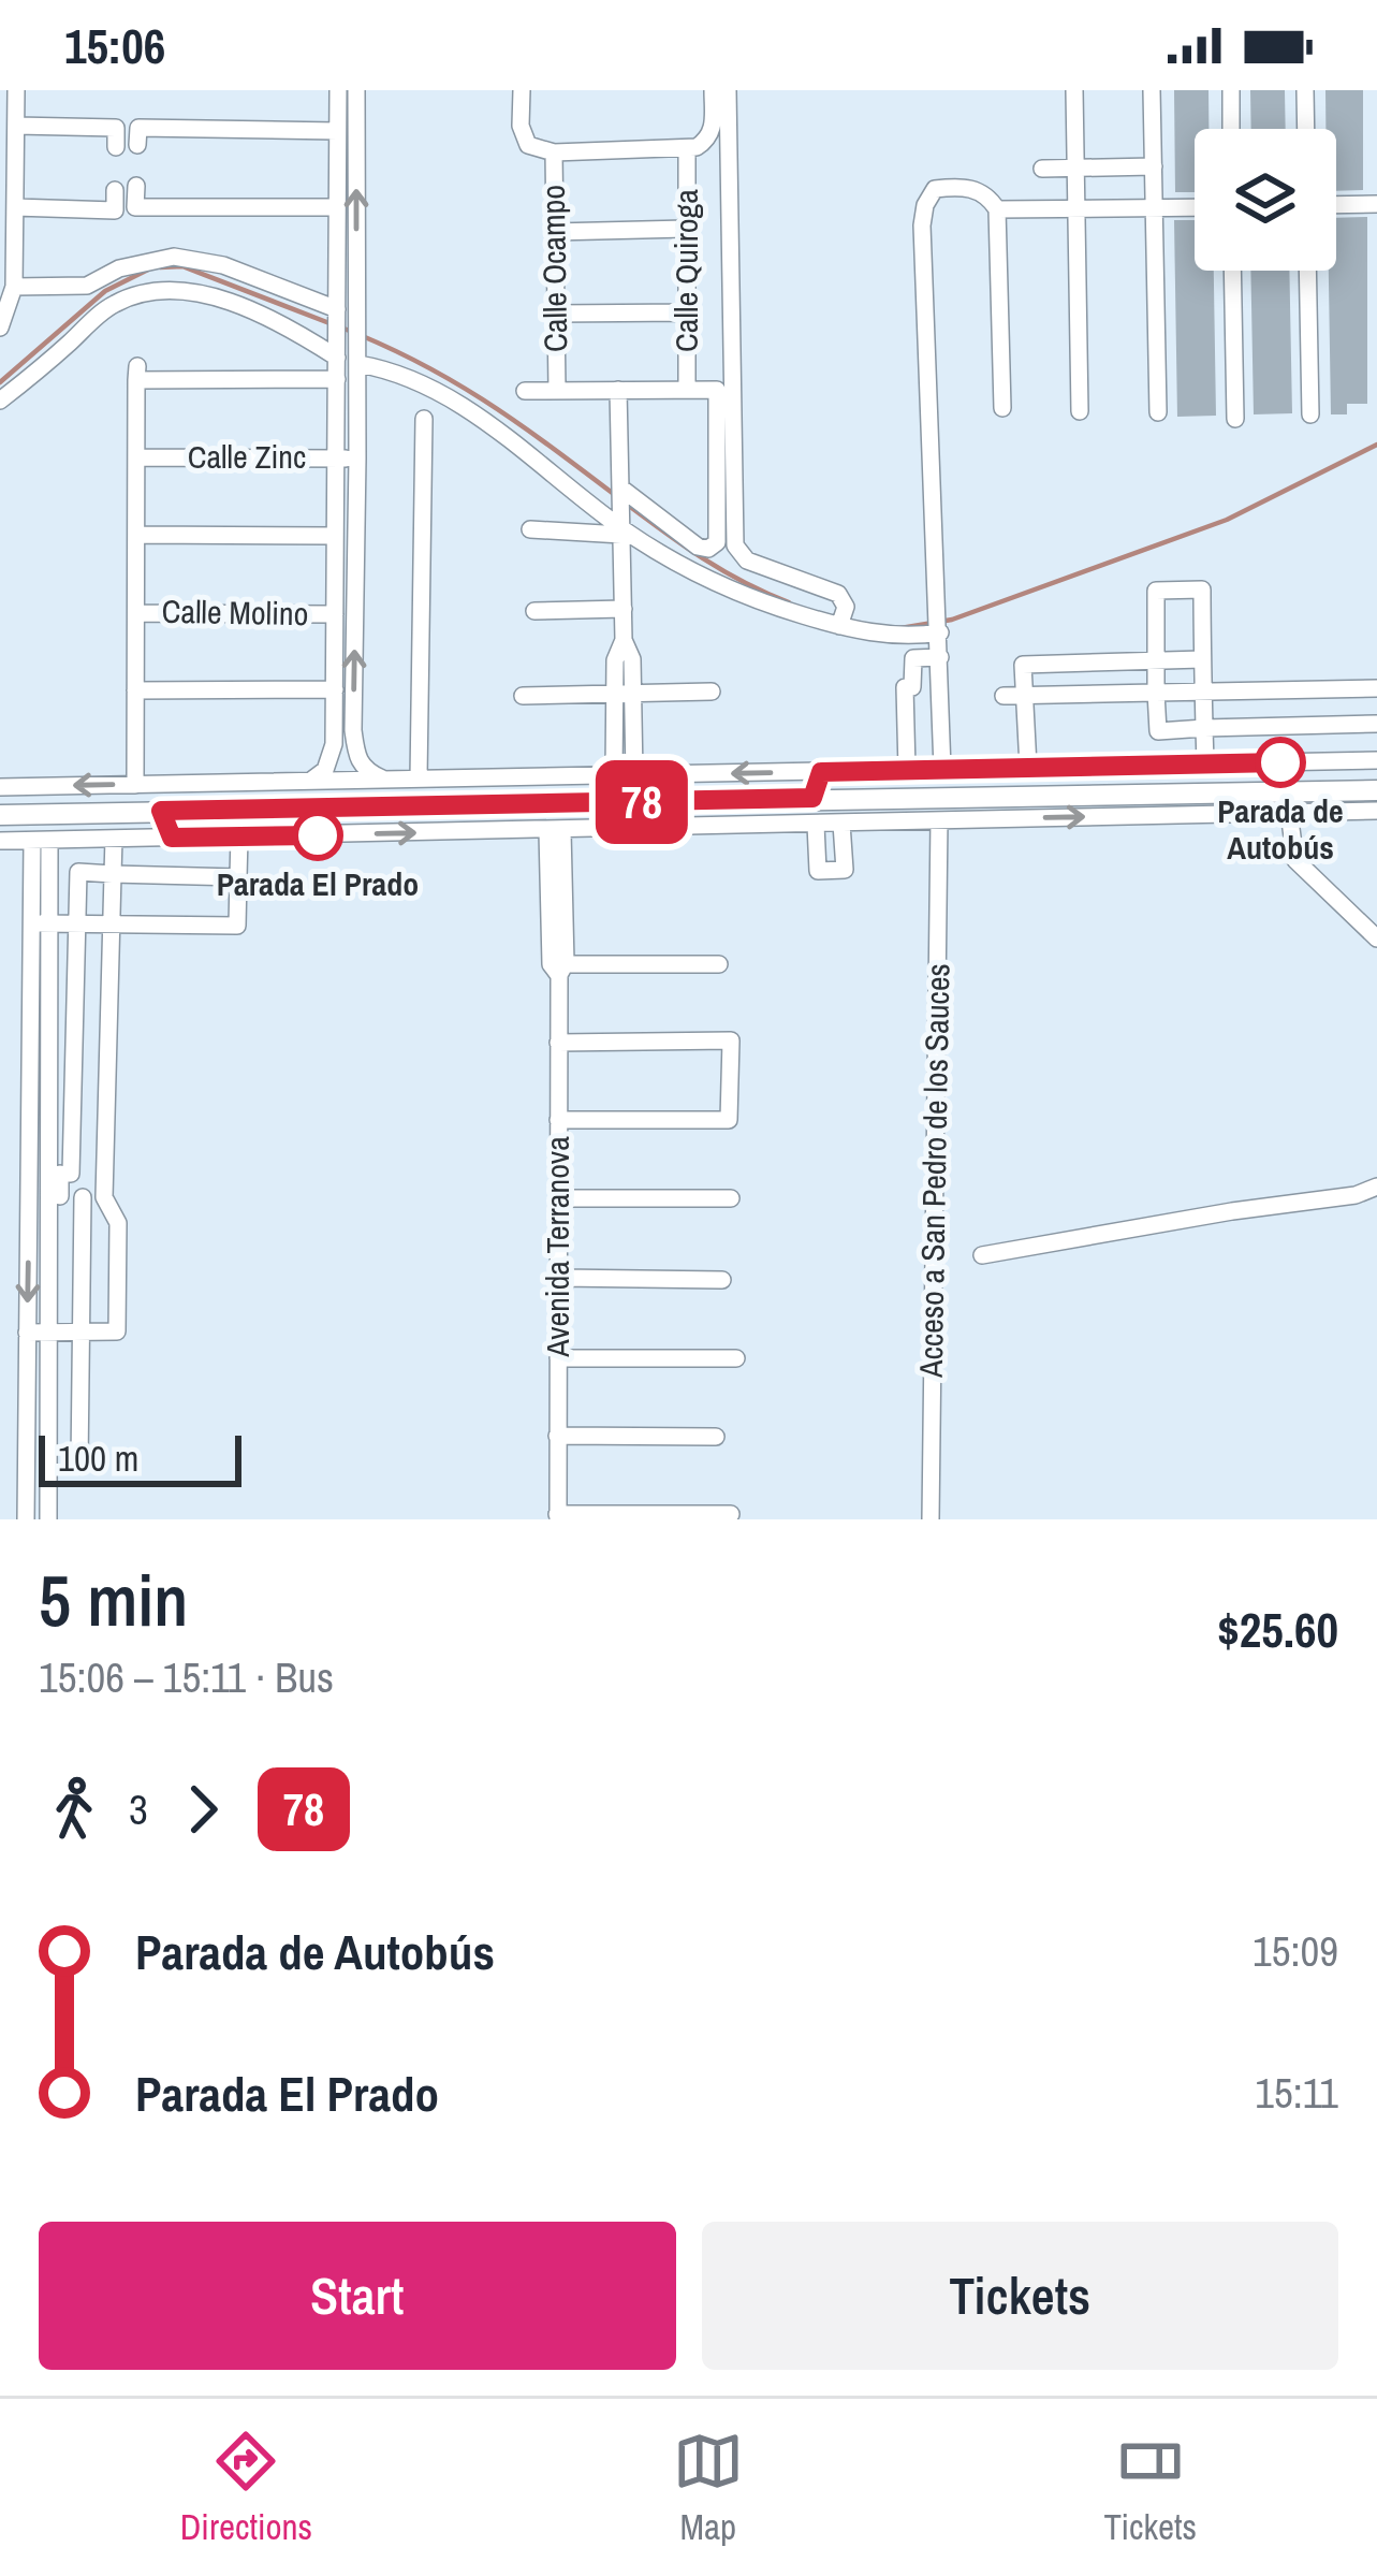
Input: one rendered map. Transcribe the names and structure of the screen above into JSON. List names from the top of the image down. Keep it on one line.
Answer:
{"streets":{"street":["Calle Ocampo","Calle Quiroga","Calle Zinc","Calle Molino","Acceso a San Pedro de los Sauces","Avenida Terranova"]},"places":["Parada de Autobús","Parada El Prado"],"lines":["bus line 78"],"scale_bar":"100 m","page":{"status":"15:06","on_map":"78","scale":"100 m","heading":["5 min","15:06 – 15:11 · Bus","$25.60"],"legs":["3","78"],"list":[{"name":"Parada de Autobús","value":"15:09"},{"name":"Parada El Prado","value":"15:11"}],"buttons":["Start","Tickets"],"tabs":["Directions","Map","Tickets"]}}
